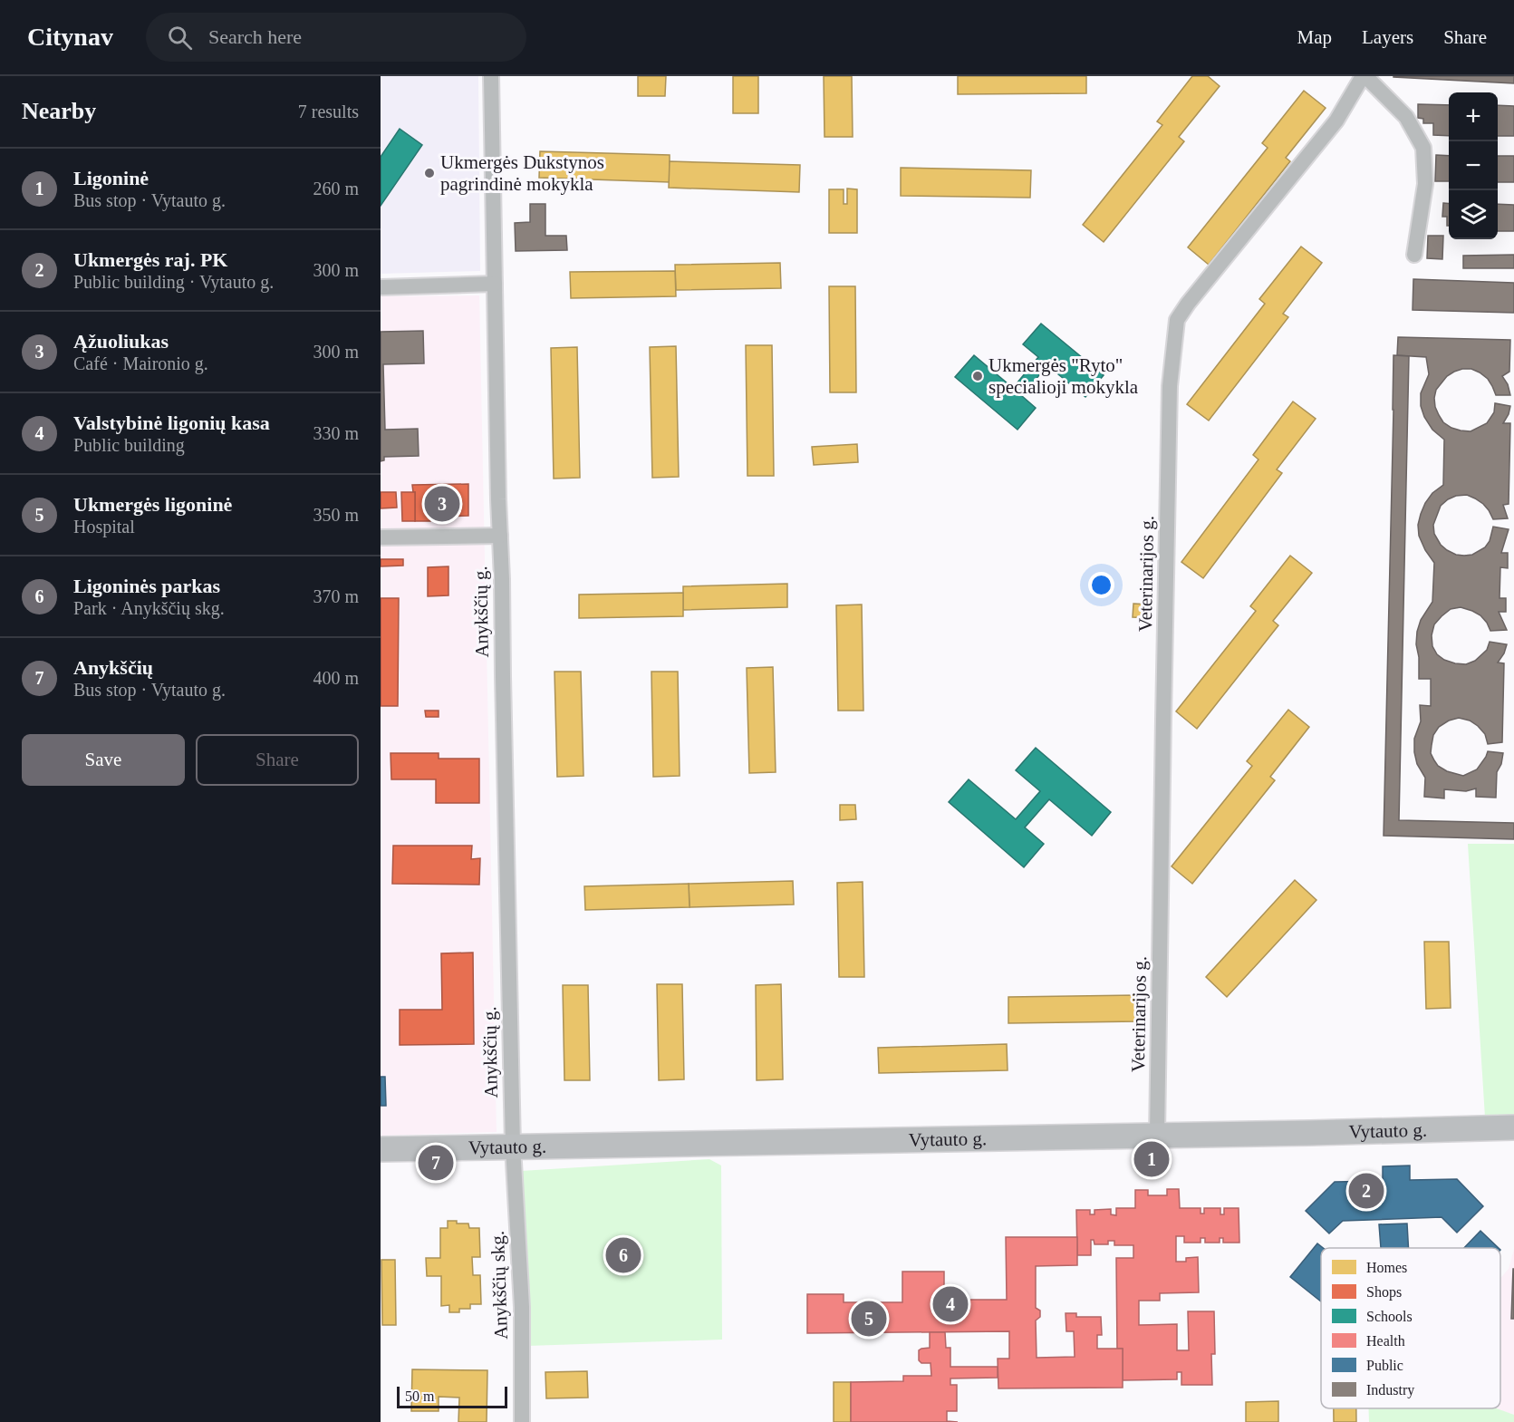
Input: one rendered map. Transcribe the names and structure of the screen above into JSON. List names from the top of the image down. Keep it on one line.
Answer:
{"streets":{"main road":["Vytauto g."],"street":["Veterinarijos g.","Anykščių g.","Anykščių skg."]},"crossings":[["Veterinarijos g.","Vytauto g."],["Anykščių g.","Vytauto g."],["Anykščių g.","Anykščių skg."],["Vytauto g.","Anykščių skg."]],"places":["Ukmergės Dukstynos pagrindinė mokykla","Ukmergės \"Ryto\" specialioji mokykla"],"legend":["Homes","Shops","Schools","Health","Public","Industry"],"scale_bar":"50 m","page":{"header":"Citynav","search":"Search here","nav":["Map","Layers","Share"],"heading":["Nearby","7 results"],"map_buttons":["+","−"],"list":[{"mark":"1","name":"Ligoninė","note":"Bus stop · Vytauto g.","value":"260 m"},{"mark":"2","name":"Ukmergės raj. PK","note":"Public building · Vytauto g.","value":"300 m"},{"mark":"3","name":"Ąžuoliukas","note":"Café · Maironio g.","value":"300 m"},{"mark":"4","name":"Valstybinė ligonių kasa","note":"Public building","value":"330 m"},{"mark":"5","name":"Ukmergės ligoninė","note":"Hospital","value":"350 m"},{"mark":"6","name":"Ligoninės parkas","note":"Park · Anykščių skg.","value":"370 m"},{"mark":"7","name":"Anykščių","note":"Bus stop · Vytauto g.","value":"400 m"}],"pins":["3","1","7","2","6","4","5"],"buttons":["Save","Share"],"scale":"50 m"}}
